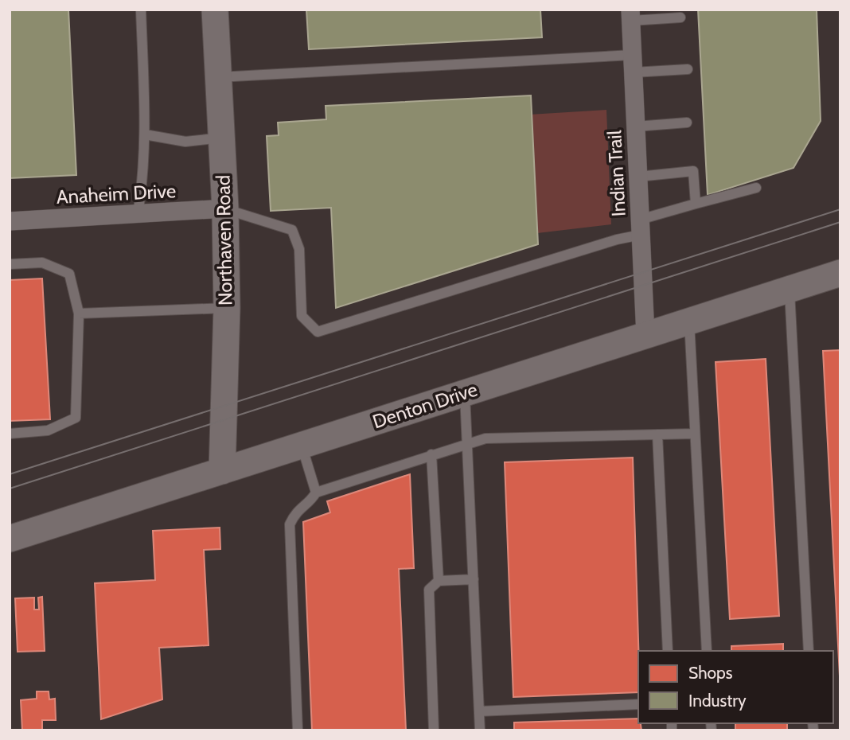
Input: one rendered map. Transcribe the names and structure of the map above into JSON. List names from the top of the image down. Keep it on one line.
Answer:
{"streets":{"street":["Indian Trail","Anaheim Drive","Northaven Road","Denton Drive"]},"crossings":[["Indian Trail","Denton Drive"],["Anaheim Drive","Northaven Road"],["Northaven Road","Denton Drive"]],"legend":["Shops","Industry"]}
